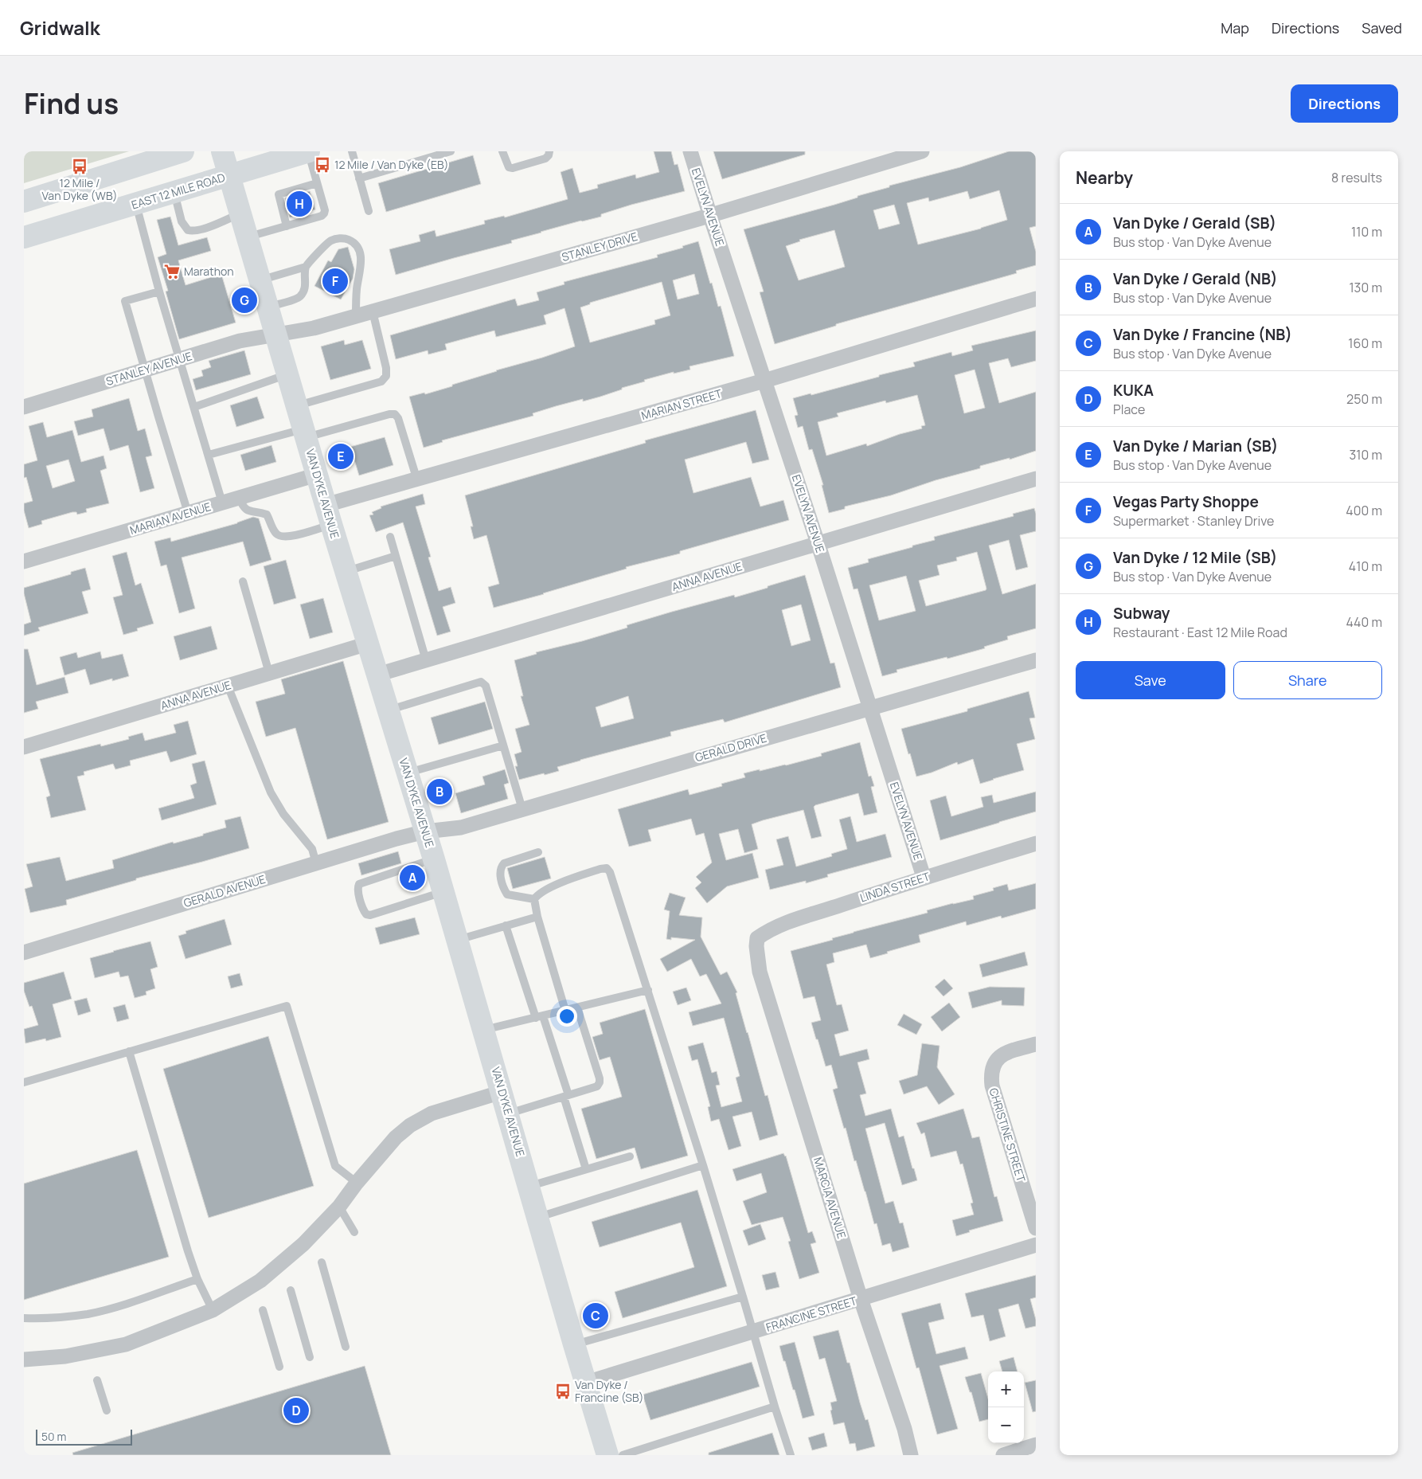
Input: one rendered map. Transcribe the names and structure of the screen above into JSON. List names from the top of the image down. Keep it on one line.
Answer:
{"streets":{"main road":["EAST 12 MILE ROAD","VAN DYKE AVENUE"],"street":["EVELYN AVENUE","STANLEY DRIVE","STANLEY AVENUE","MARIAN STREET","MARIAN AVENUE","ANNA AVENUE","GERALD DRIVE","LINDA STREET","GERALD AVENUE","CHRISTINE STREET","MARCIA AVENUE","FRANCINE STREET"]},"crossings":[["EAST 12 MILE ROAD","VAN DYKE AVENUE"],["EVELYN AVENUE","STANLEY DRIVE"],["EVELYN AVENUE","MARIAN STREET"],["EVELYN AVENUE","ANNA AVENUE"],["EVELYN AVENUE","GERALD DRIVE"],["EVELYN AVENUE","LINDA STREET"],["STANLEY DRIVE","STANLEY AVENUE"],["STANLEY DRIVE","VAN DYKE AVENUE"],["STANLEY AVENUE","VAN DYKE AVENUE"],["MARIAN STREET","VAN DYKE AVENUE"],["VAN DYKE AVENUE","MARIAN AVENUE"],["VAN DYKE AVENUE","ANNA AVENUE"],["VAN DYKE AVENUE","GERALD DRIVE"],["VAN DYKE AVENUE","GERALD AVENUE"],["VAN DYKE AVENUE","FRANCINE STREET"],["GERALD DRIVE","GERALD AVENUE"],["LINDA STREET","MARCIA AVENUE"],["MARCIA AVENUE","FRANCINE STREET"]],"places":{"bus stop":["12 Mile / Van Dyke (EB)","12 Mile / Van Dyke (WB)","Van Dyke / Francine (SB)"],"supermarket":["Marathon"]},"scale_bar":"50 m","page":{"header":"Gridwalk","nav":["Map","Directions","Saved"],"title":"Find us","buttons":["Directions",["Save","Share"]],"heading":["Nearby","8 results"],"pins":["H","F","G","E","B","A","C","D"],"list":[{"mark":"A","name":"Van Dyke / Gerald (SB)","note":"Bus stop · Van Dyke Avenue","value":"110 m"},{"mark":"B","name":"Van Dyke / Gerald (NB)","note":"Bus stop · Van Dyke Avenue","value":"130 m"},{"mark":"C","name":"Van Dyke / Francine (NB)","note":"Bus stop · Van Dyke Avenue","value":"160 m"},{"mark":"D","name":"KUKA","note":"Place","value":"250 m"},{"mark":"E","name":"Van Dyke / Marian (SB)","note":"Bus stop · Van Dyke Avenue","value":"310 m"},{"mark":"F","name":"Vegas Party Shoppe","note":"Supermarket · Stanley Drive","value":"400 m"},{"mark":"G","name":"Van Dyke / 12 Mile (SB)","note":"Bus stop · Van Dyke Avenue","value":"410 m"},{"mark":"H","name":"Subway","note":"Restaurant · East 12 Mile Road","value":"440 m"}],"map_buttons":["+","−"],"scale":"50 m"}}
